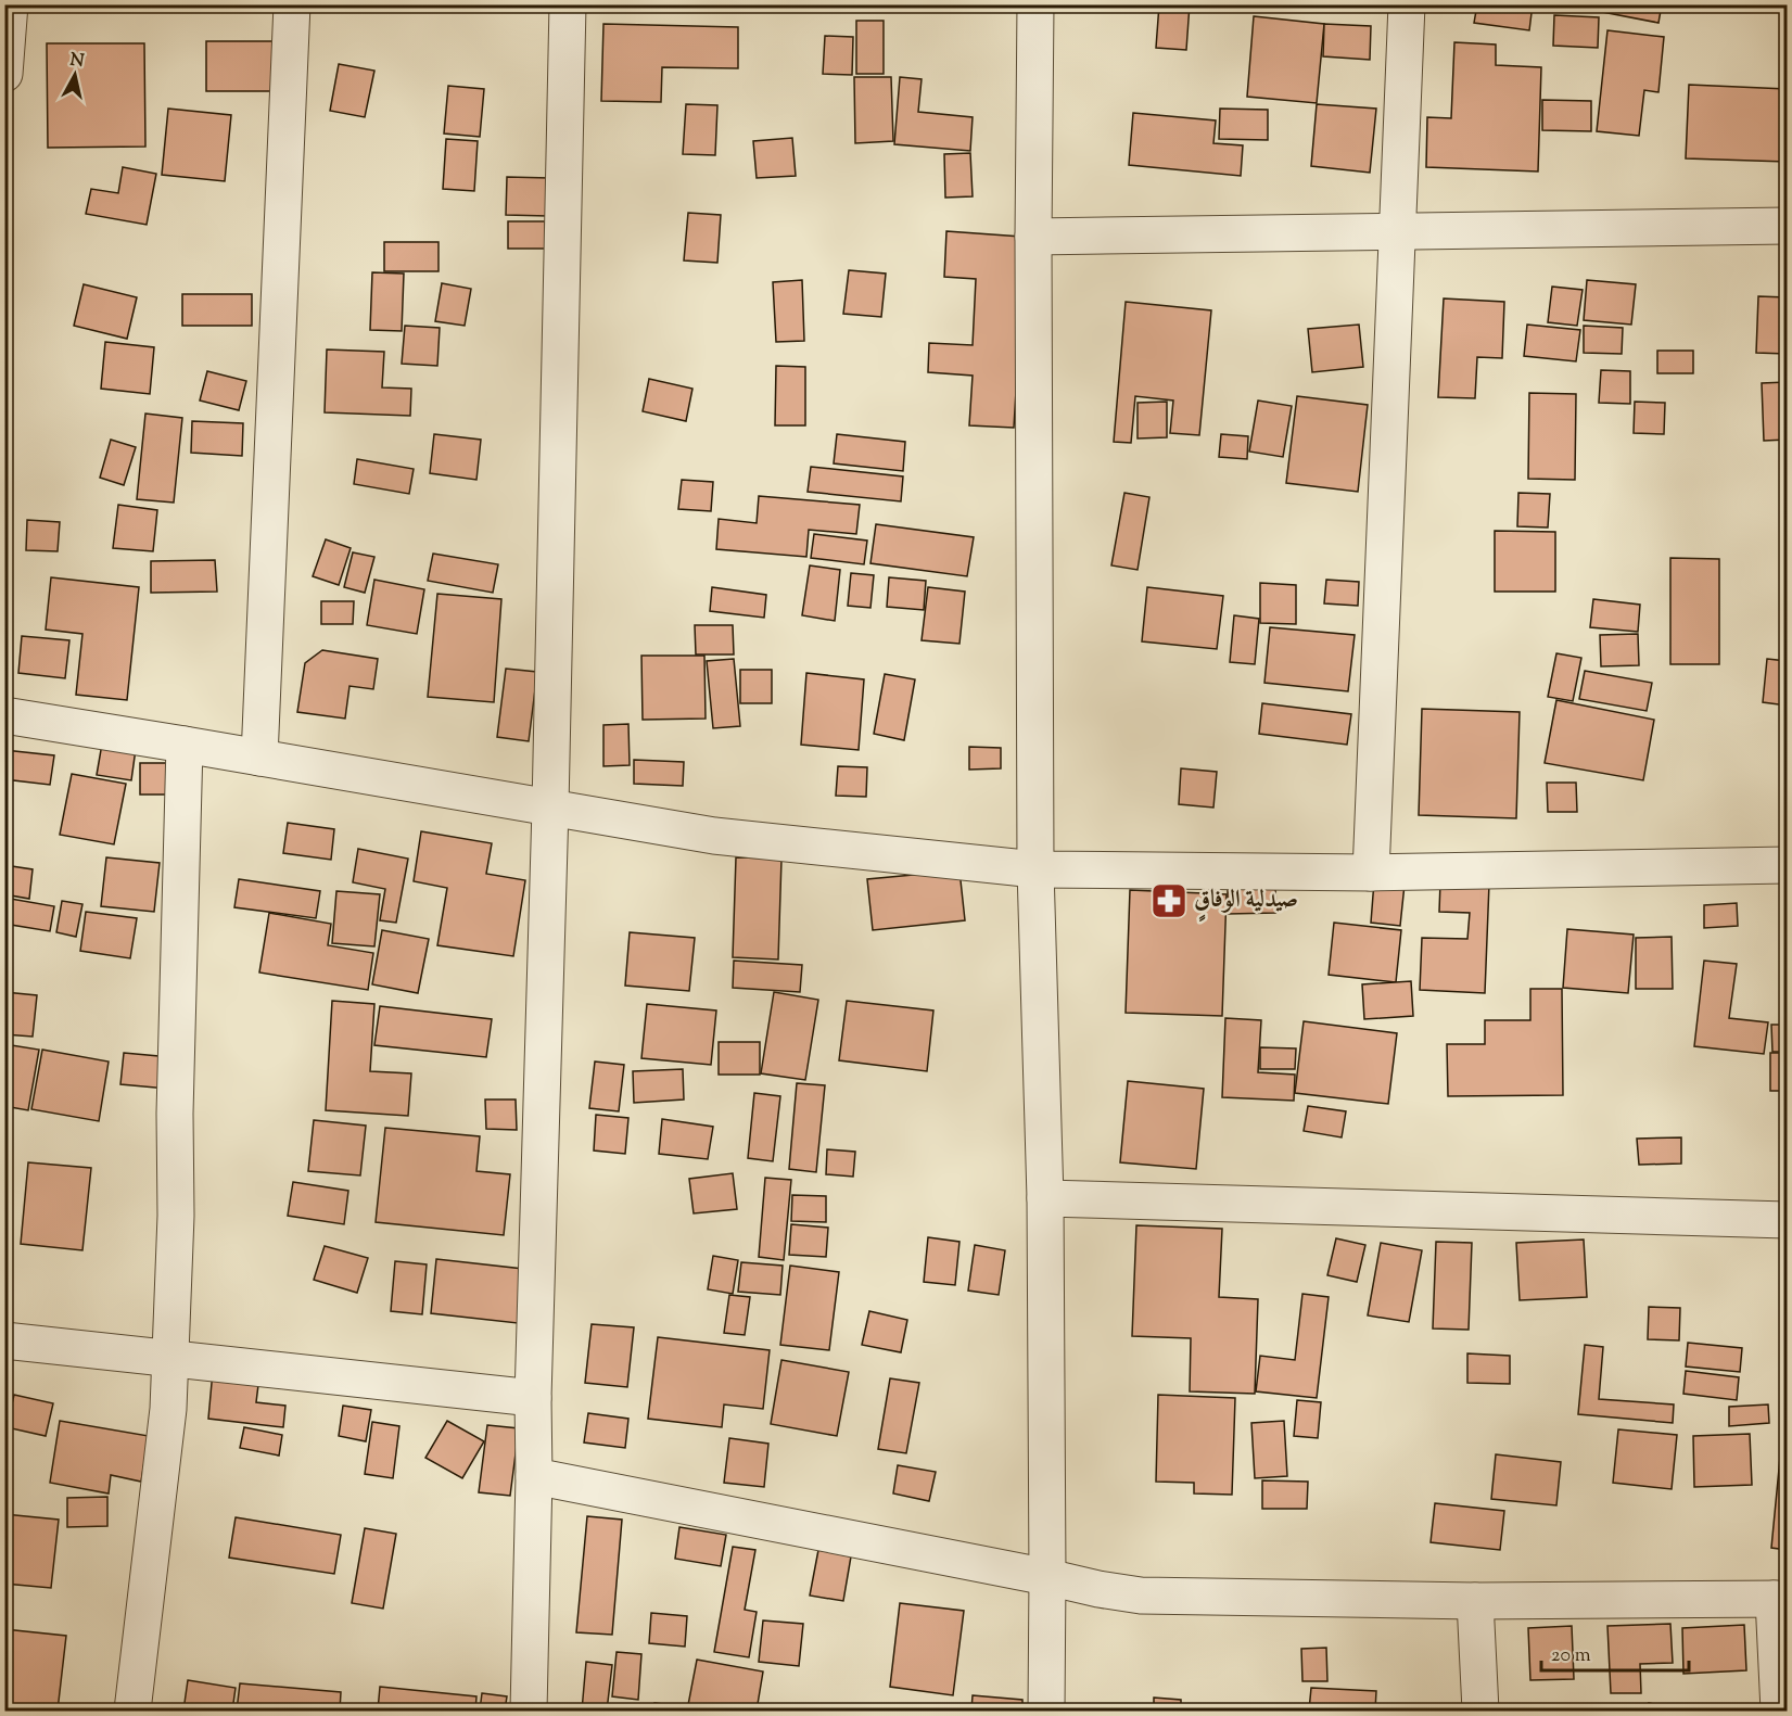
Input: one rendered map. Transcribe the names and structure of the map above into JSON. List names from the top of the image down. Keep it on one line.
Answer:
{"places":{"pharmacy":["صيدلية الوفاقٍ"]},"scale_bar":"20 m","north":"top"}
